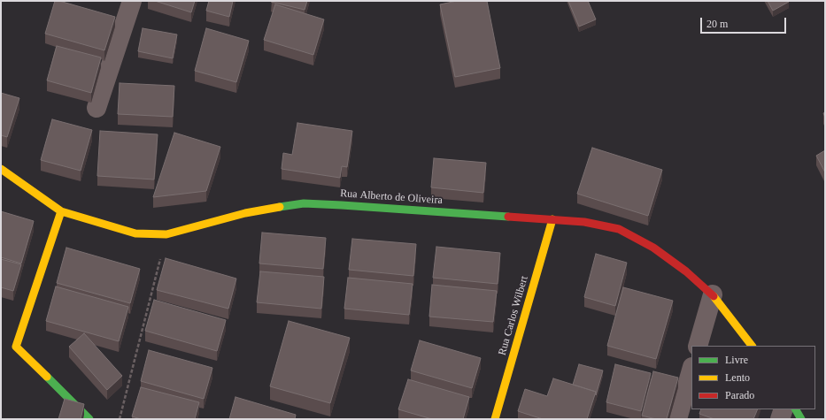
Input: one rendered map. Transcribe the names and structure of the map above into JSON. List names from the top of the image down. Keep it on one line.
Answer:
{"streets":{"street":["Rua Alberto de Oliveira","Rua Carlos Wilbert"]},"crossings":[["Rua Alberto de Oliveira","Rua Carlos Wilbert"]],"legend":["Livre","Lento","Parado"],"scale_bar":"20 m"}
